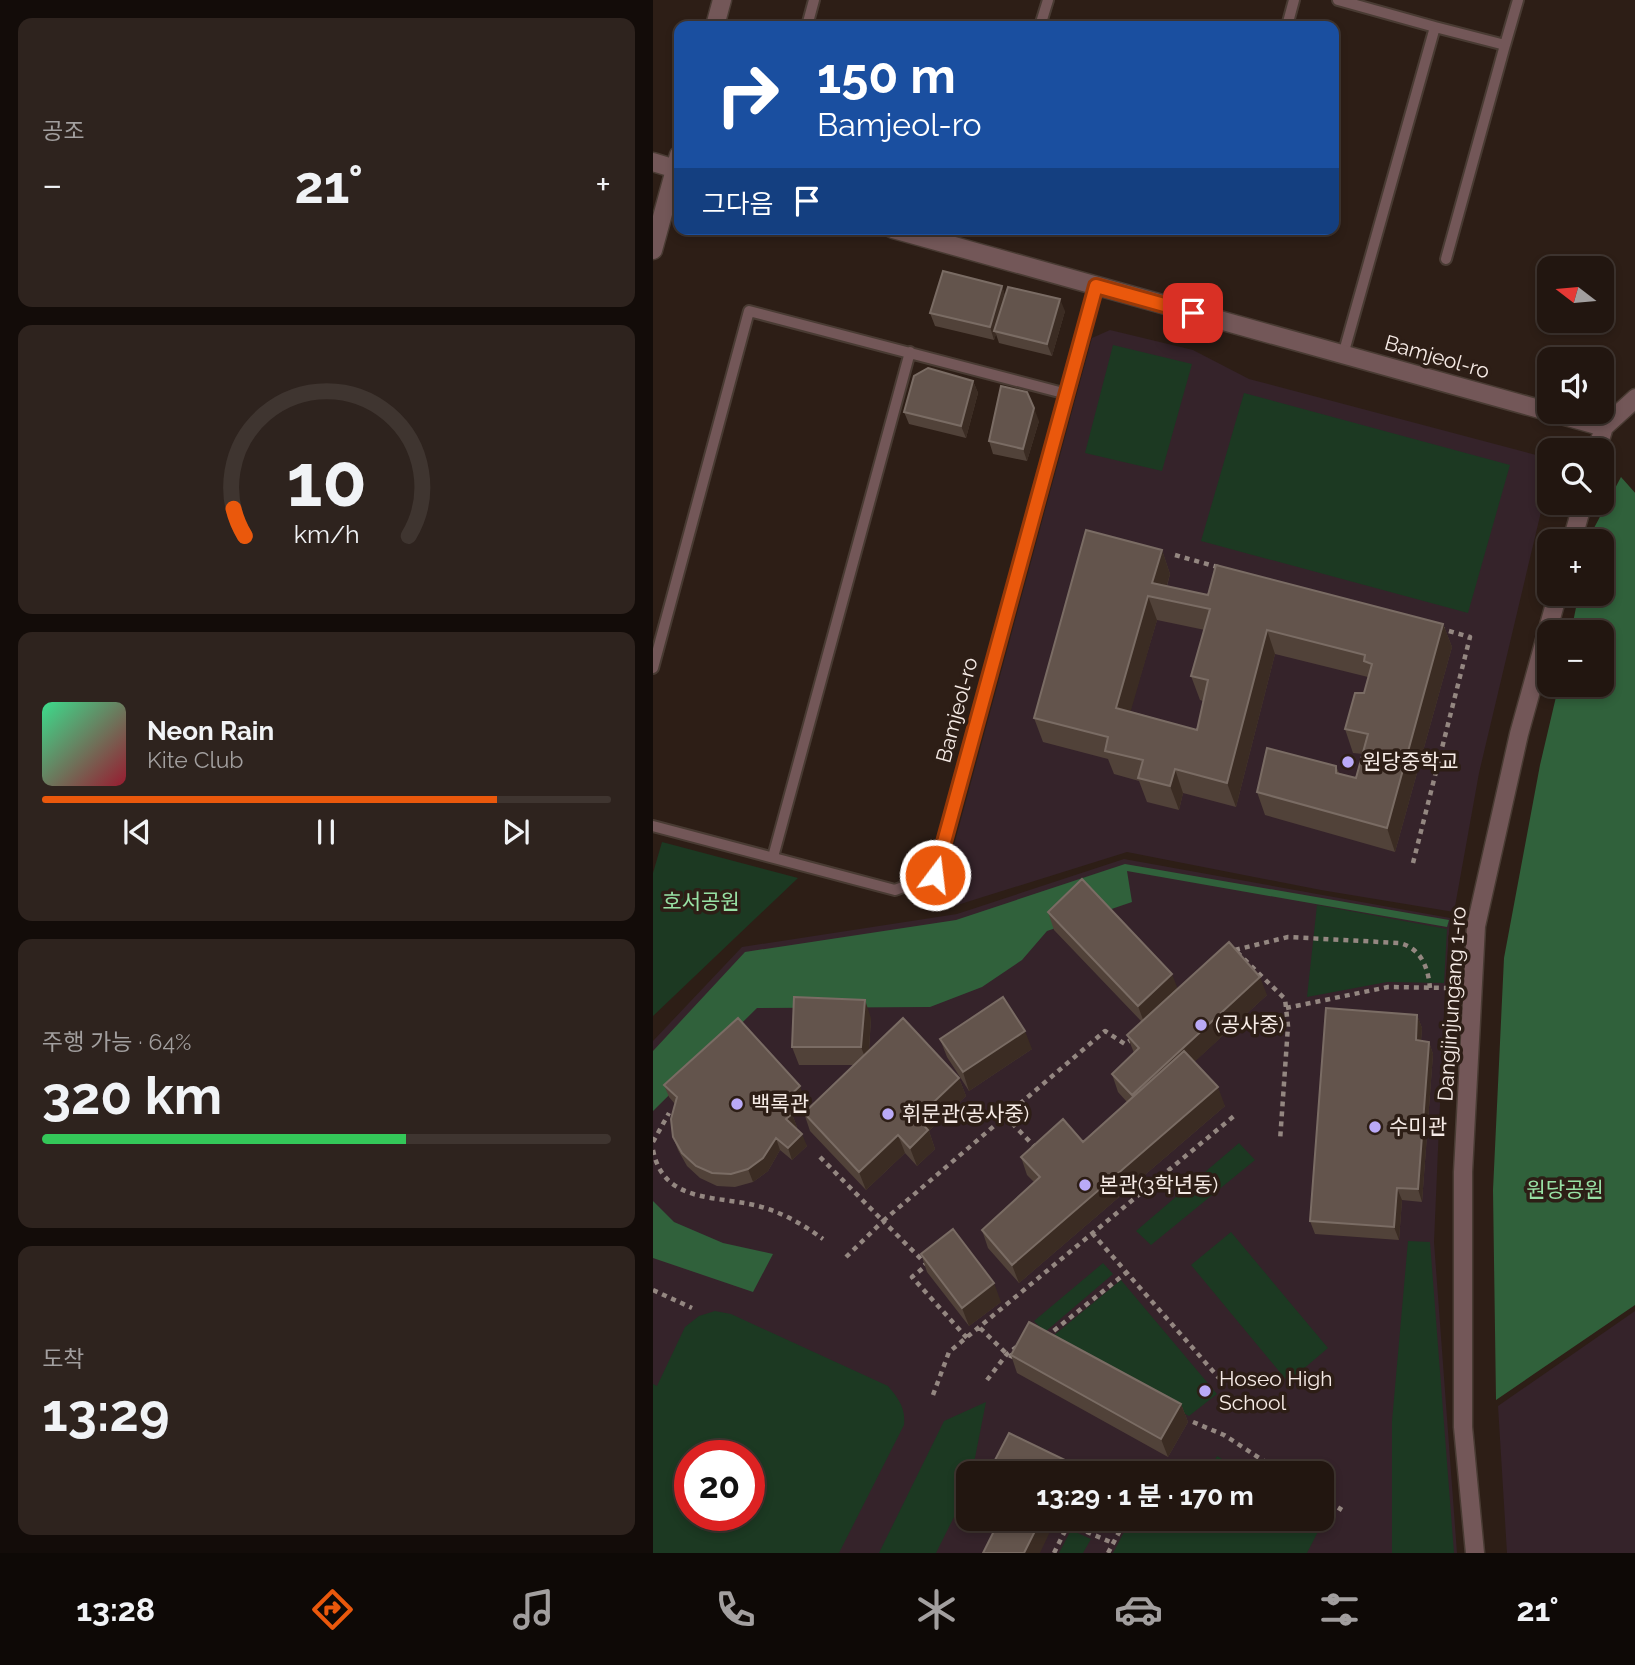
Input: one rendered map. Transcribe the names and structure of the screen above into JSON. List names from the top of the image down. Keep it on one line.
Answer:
{"streets":{"street":["Bamjeol-ro","Dangjinjungang 1-ro"]},"parks":["호서공원","원당공원"],"places":["원당중학교","(공사중)","백록관","휘문관(공사중)","수미관","본관(3학년동)","Hoseo High School"],"north":"left","page":{"tile":["공조",["주행 가능 · 64%","320 km"],["도착","13:29"]],"turn":["150 m","Bamjeol-ro"],"heat":["−","21°","+"],"then":"그다음","map_buttons":["+","−"],"song":["Neon Rain","Kite Club"],"limit":"20","trip":"13:29 · 1 분 · 170 m","tabs":["13:28","21°"],"gauge":["10","km/h"]}}
